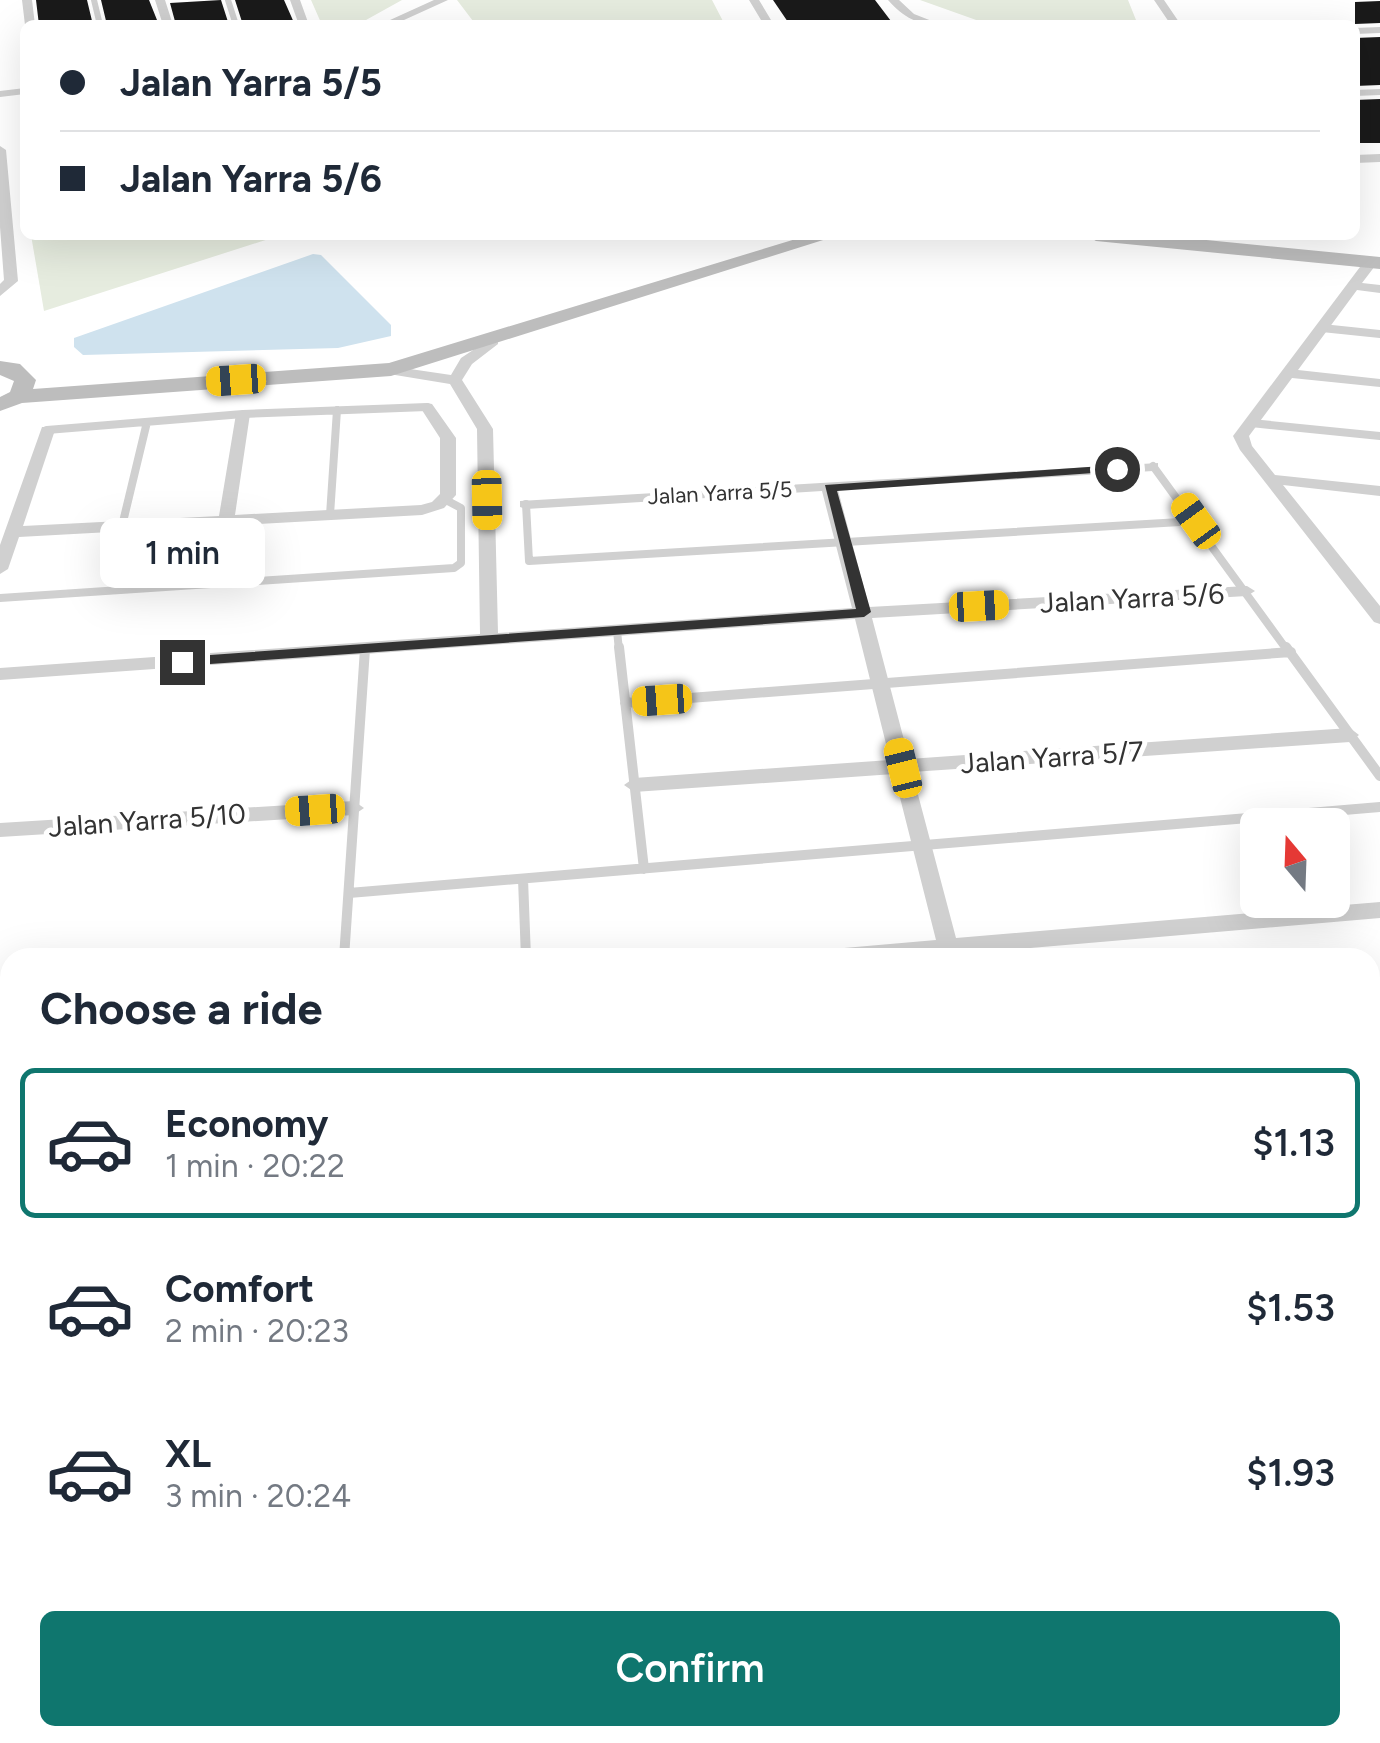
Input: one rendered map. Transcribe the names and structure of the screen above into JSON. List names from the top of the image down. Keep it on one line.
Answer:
{"streets":{"street":["Jalan Yarra 5/5","Jalan Yarra 5/6","Jalan Yarra 5/7","Jalan Yarra 5/10"]},"north":"top","page":{"banner":["Jalan Yarra 5/5","Jalan Yarra 5/6"],"bubble":"1 min","heading":"Choose a ride","list":[{"name":"Economy","note":"1 min · 20:22","value":"$1.13"},{"name":"Comfort","note":"2 min · 20:23","value":"$1.53"},{"name":"XL","note":"3 min · 20:24","value":"$1.93"}],"buttons":"Confirm"}}
